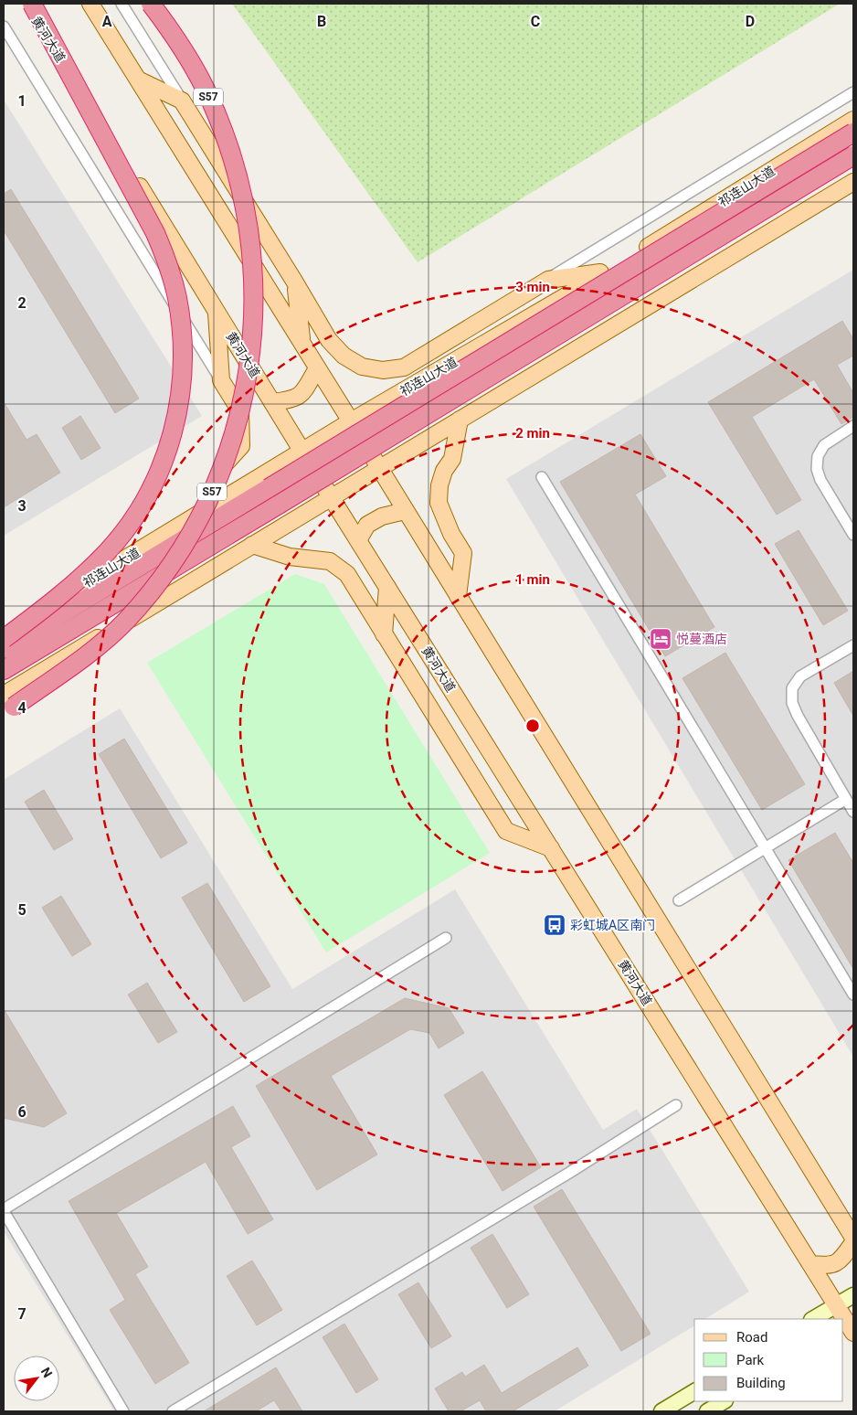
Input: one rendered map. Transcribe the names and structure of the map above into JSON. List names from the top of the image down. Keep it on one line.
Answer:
{"streets":{"highway":["S57"],"main road":["黄河大道","祁连山大道"]},"crossings":[["黄河大道","祁连山大道"]],"places":{"hotel":["悦蔓酒店"],"bus stop":["彩虹城A区南门"]},"legend":["Road","Park","Building"],"north":"top right","grid":{"columns":["A","B","C","D"],"rows":["1","2","3","4","5","6","7"]},"rings":["3 min","2 min","1 min"]}
